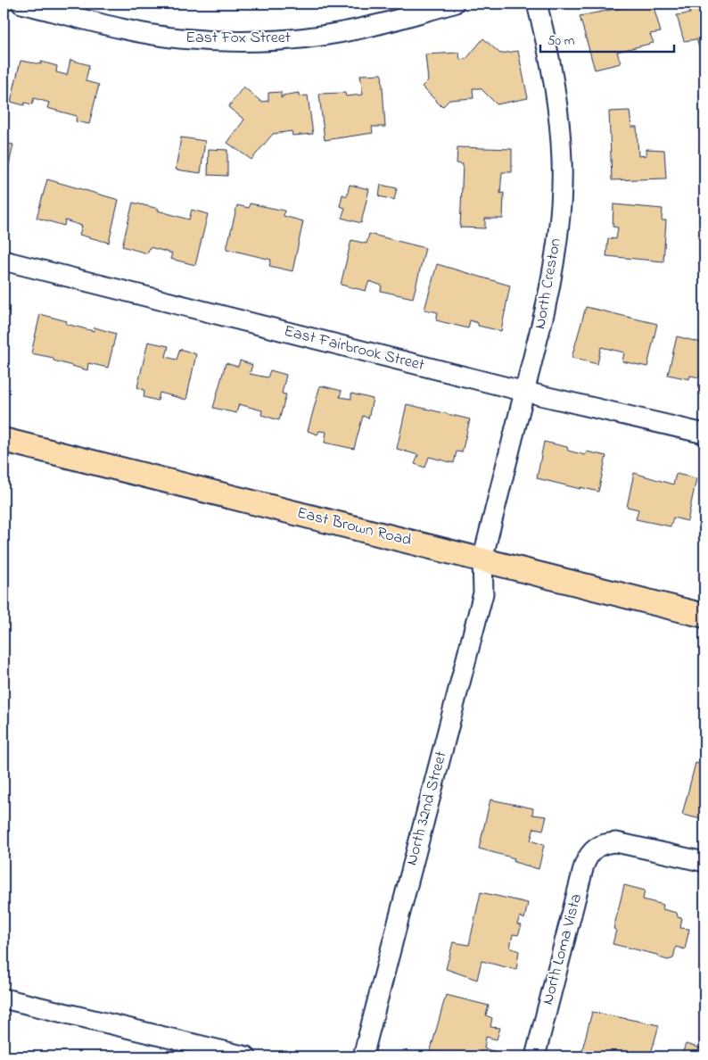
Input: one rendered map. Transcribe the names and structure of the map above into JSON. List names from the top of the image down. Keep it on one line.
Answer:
{"streets":{"main road":["East Brown Road"],"street":["East Fox Street","North Creston","East Fairbrook Street","North 32nd Street","North Loma Vista"]},"crossings":[["North Creston","East Fairbrook Street"],["North Creston","East Brown Road"],["North Creston","North 32nd Street"],["East Brown Road","North 32nd Street"]],"scale_bar":"50 m"}
